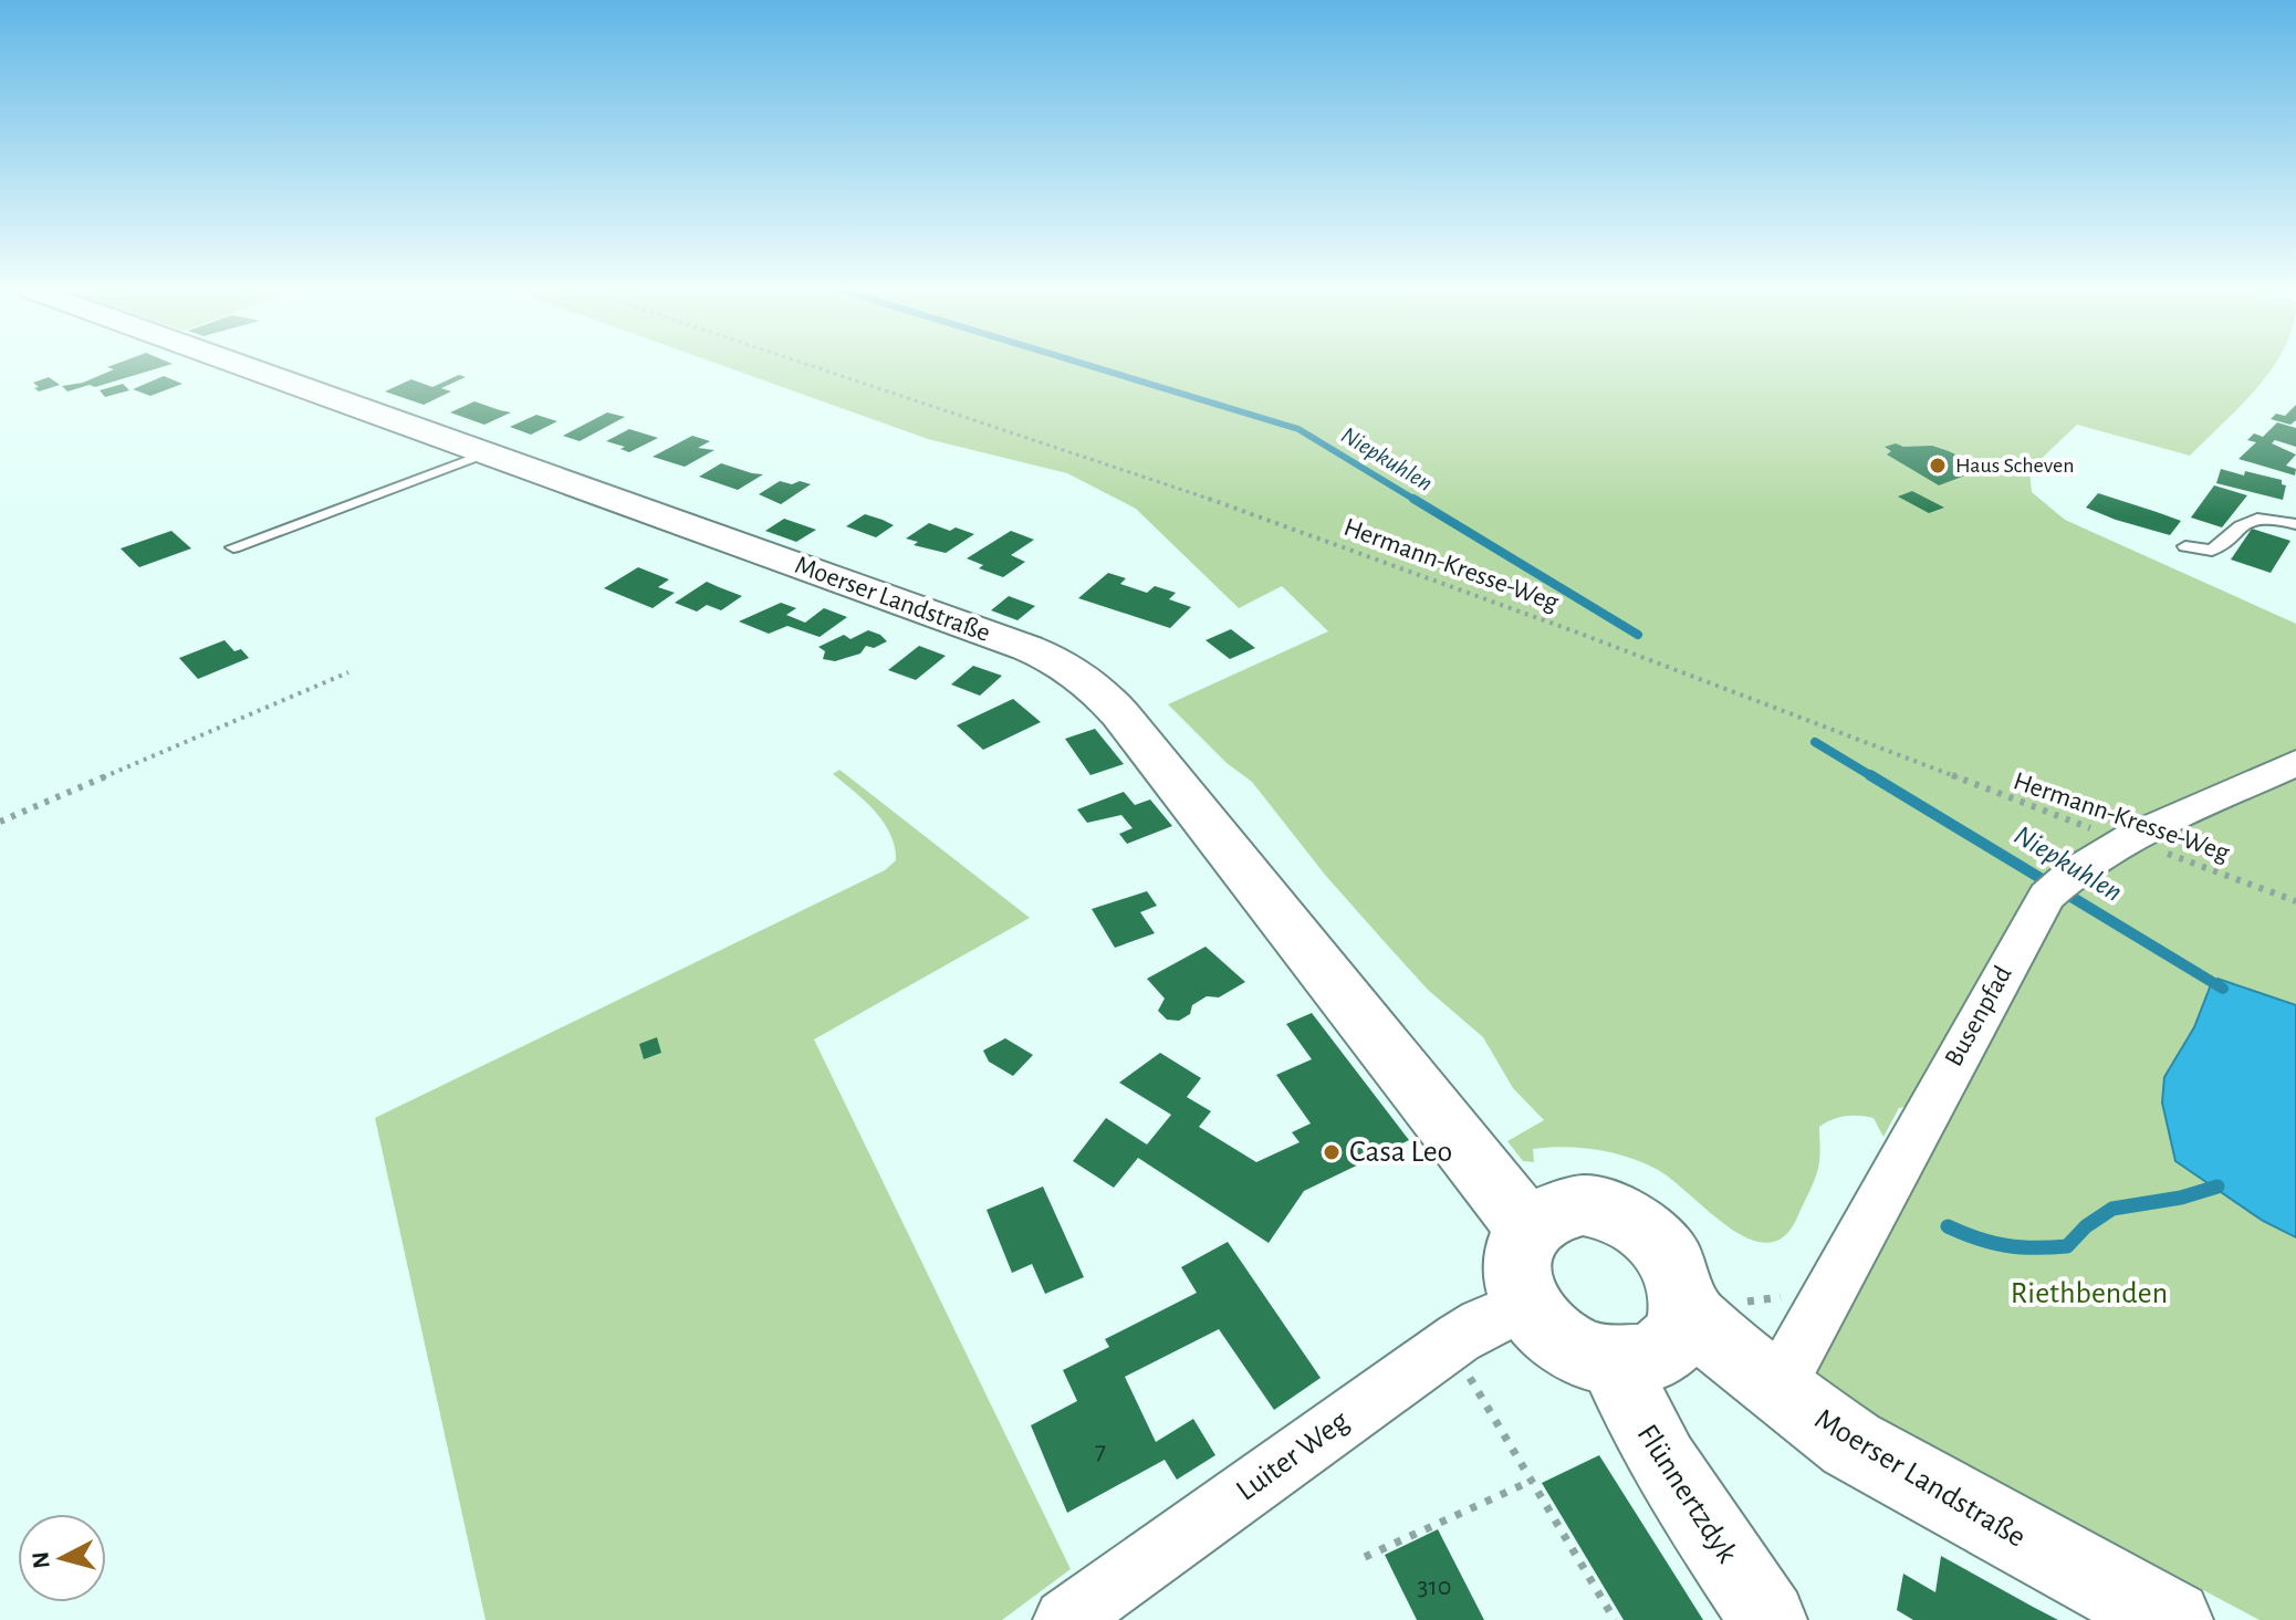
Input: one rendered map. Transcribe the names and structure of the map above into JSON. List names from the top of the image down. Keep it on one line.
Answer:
{"streets":{"main road":["Moerser Landstraße"],"street":["Busenpfad","Luiter Weg","Flünnertzdyk"],"path":["Hermann-Kresse-Weg"]},"crossings":[["Hermann-Kresse-Weg","Busenpfad"],["Moerser Landstraße","Busenpfad"],["Moerser Landstraße","Luiter Weg"],["Moerser Landstraße","Flünnertzdyk"],["Luiter Weg","Flünnertzdyk"]],"water":["Niepkuhlen"],"parks":["Riethbenden"],"places":["Haus Scheven","Casa Leo"],"house_numbers":["7","310"],"north":"left"}
